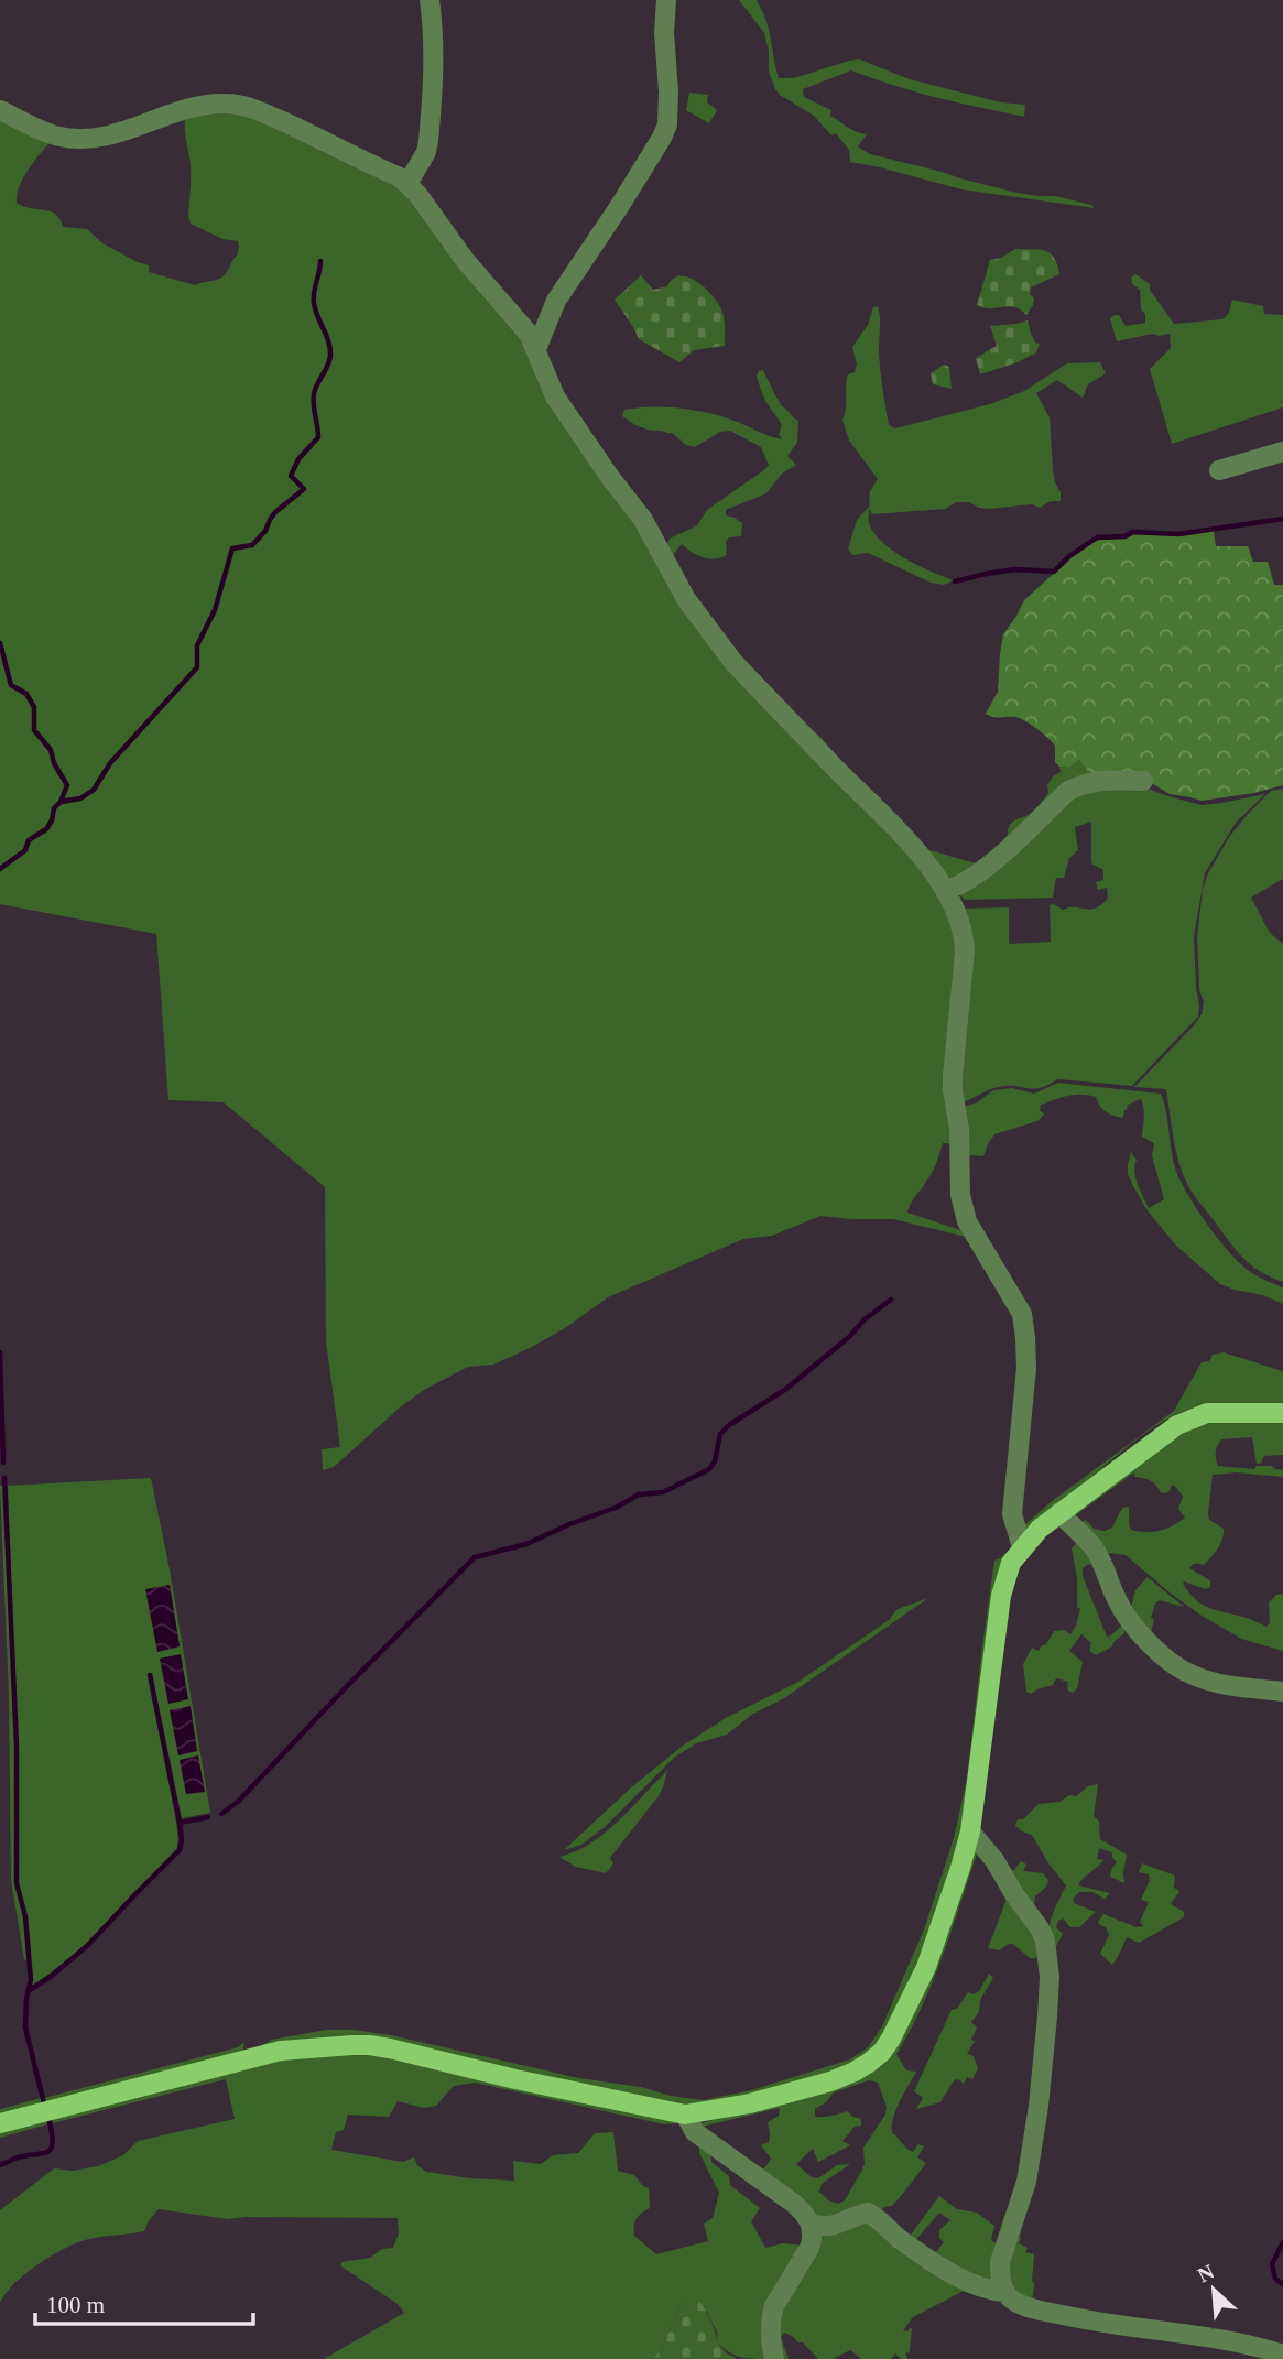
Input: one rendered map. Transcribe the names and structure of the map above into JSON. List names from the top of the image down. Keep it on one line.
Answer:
{"scale_bar":"100 m","north":"top left"}
